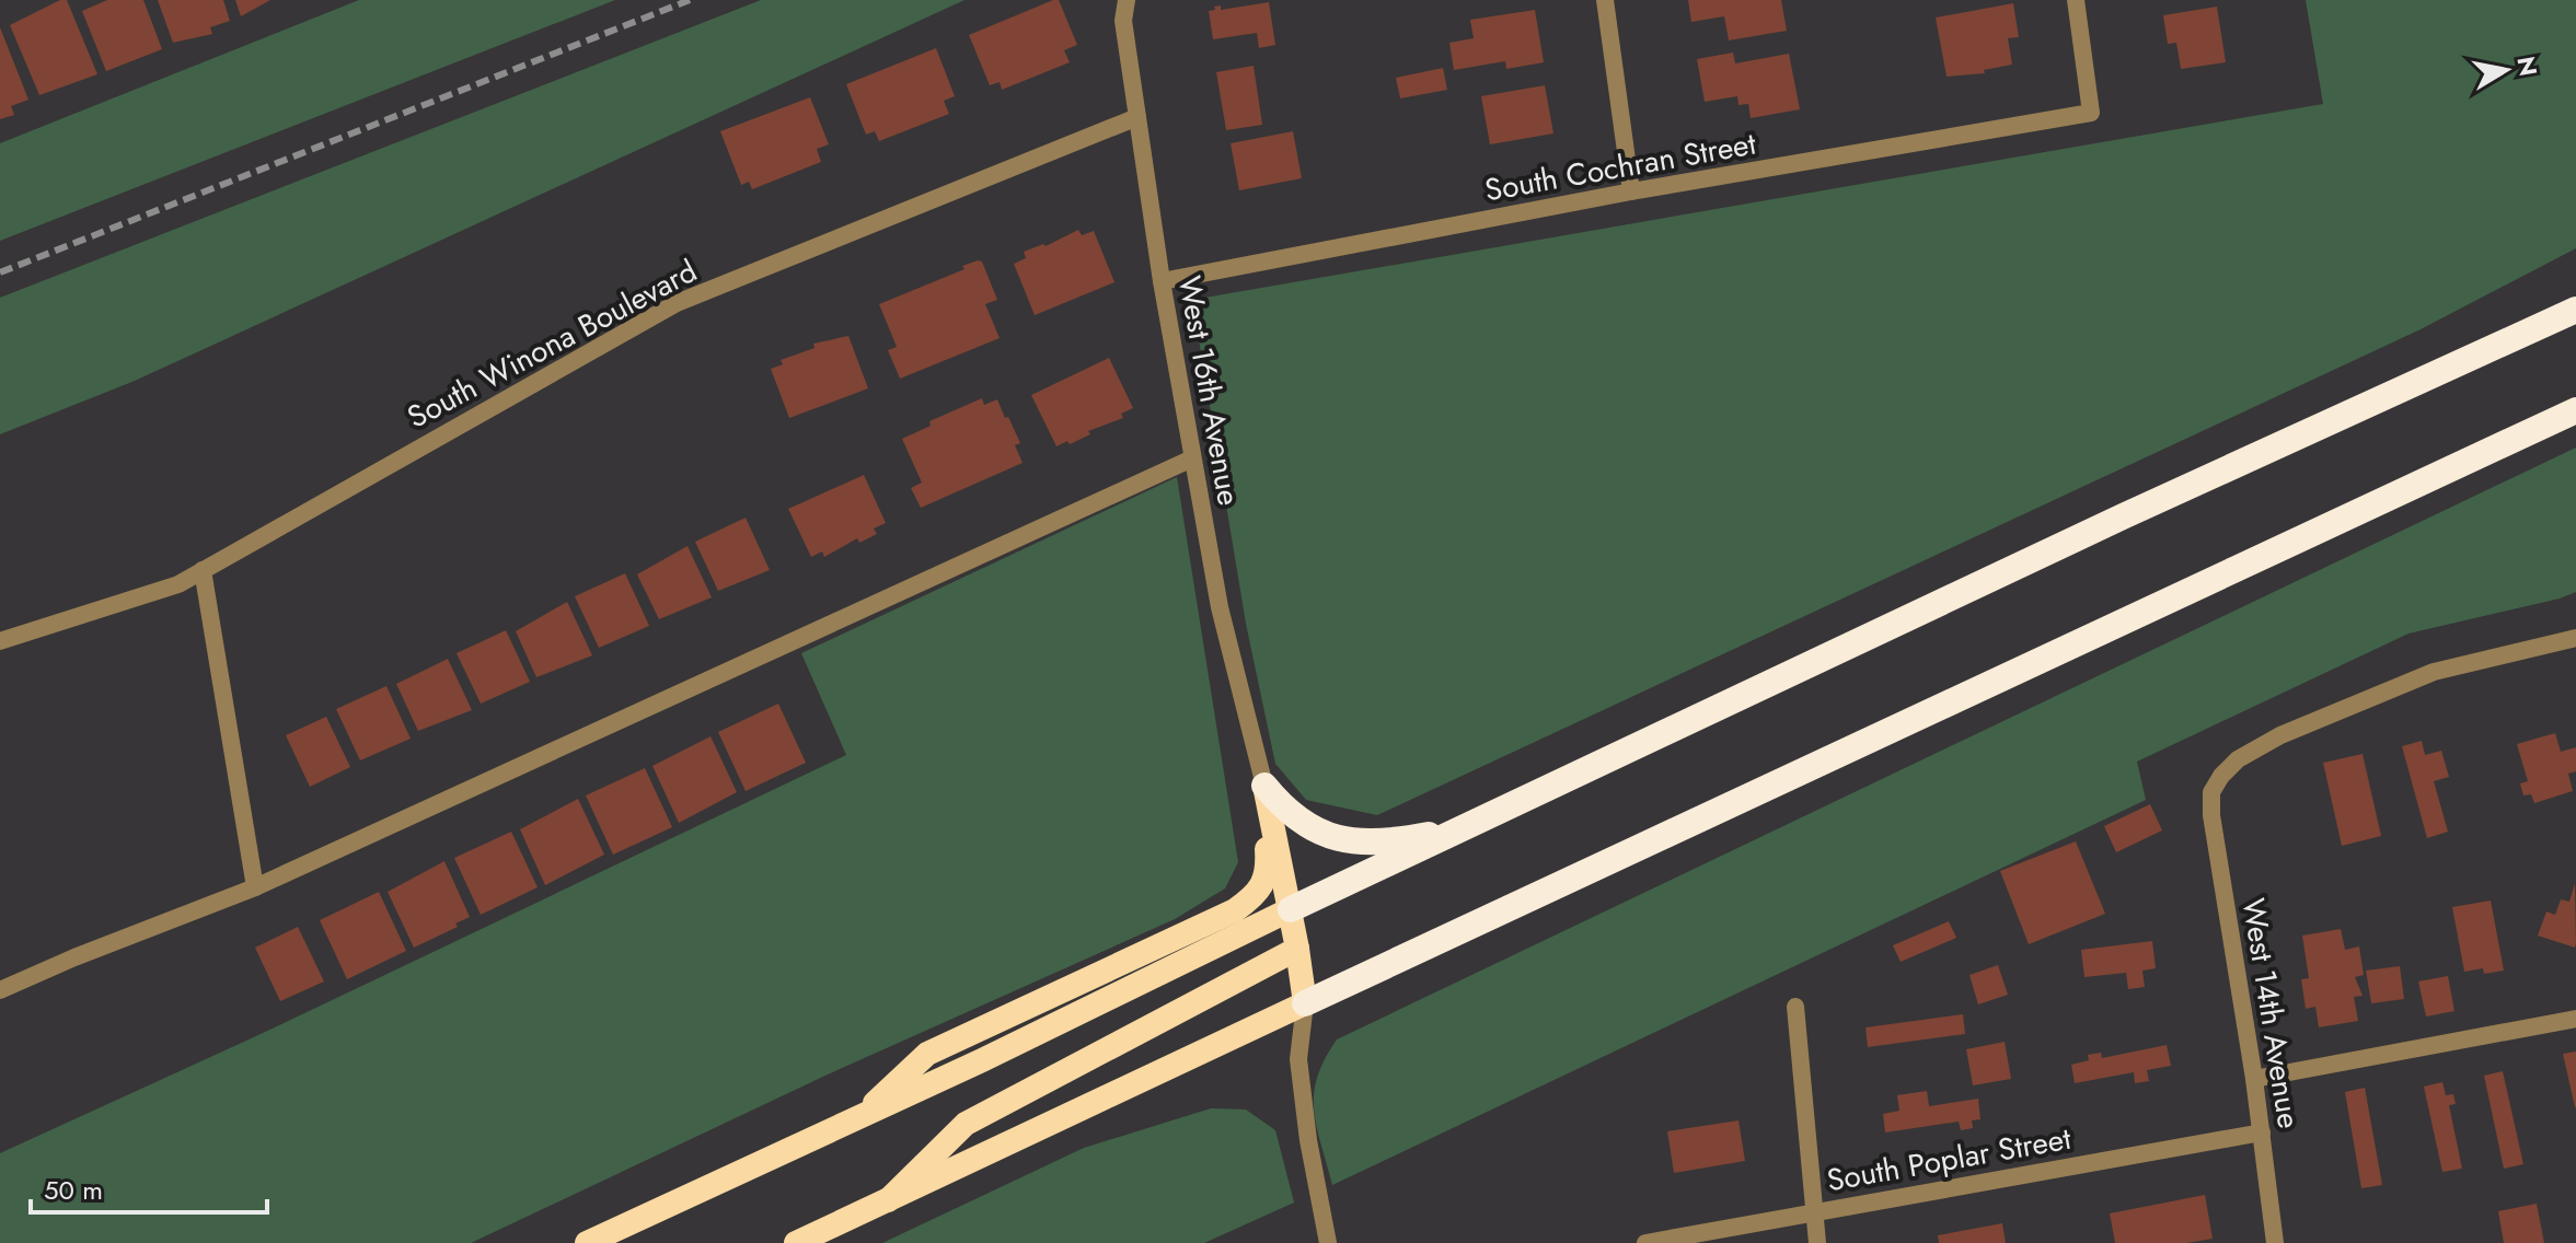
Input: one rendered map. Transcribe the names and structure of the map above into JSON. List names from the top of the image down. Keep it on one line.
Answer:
{"streets":{"street":["South Cochran Street","South Winona Boulevard","West 16th Avenue","West 14th Avenue","South Poplar Street"]},"crossings":[["South Cochran Street","West 16th Avenue"],["South Winona Boulevard","West 16th Avenue"],["West 14th Avenue","South Poplar Street"]],"scale_bar":"50 m","north":"right"}
